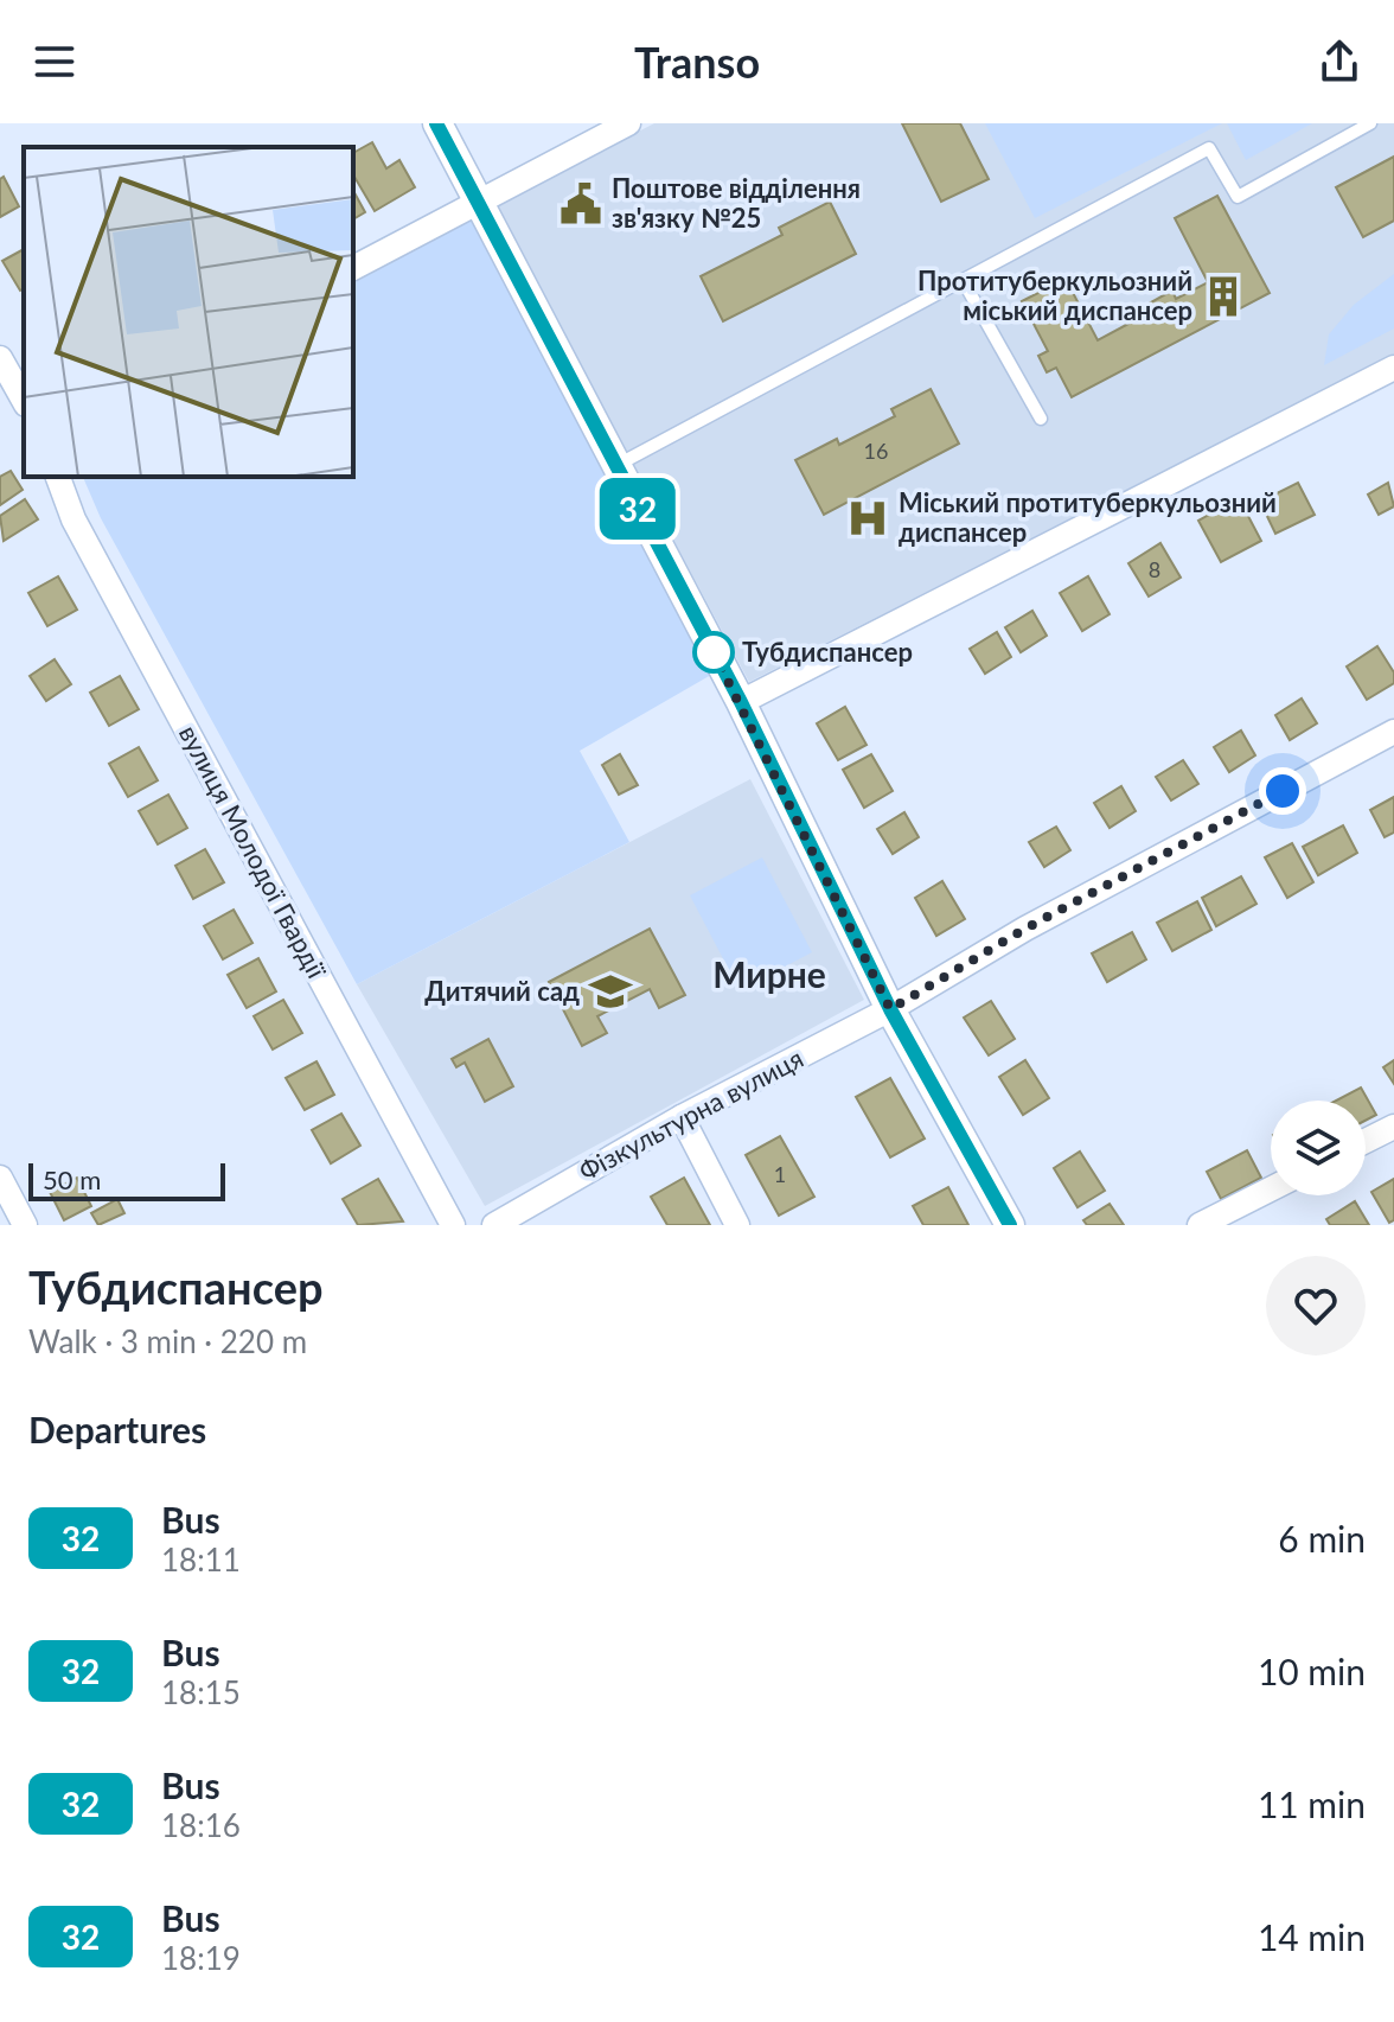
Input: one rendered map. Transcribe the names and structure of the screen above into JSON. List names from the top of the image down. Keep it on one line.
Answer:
{"streets":{"street":["вулиця Молодої Гвардії","Фізкультурна вулиця"]},"districts":["Мирне"],"places":{"public building":["Поштове відділення зв'язку №25"],"building":["Протитуберкульозний міський диспансер"],"hospital":["Міський протитуберкульозний диспансер"],"other":["Тубдиспансер"],"school or university":["Дитячий сад"]},"lines":["bus line 32"],"house_numbers":["16","8","1"],"scale_bar":"50 m","page":{"header":"Transo","on_map":"32","scale":"50 m","heading":[["Тубдиспансер","Walk · 3 min · 220 m"],"Departures"],"list":[{"mark":"32","name":"Bus","note":"18:11","value":"6 min"},{"mark":"32","name":"Bus","note":"18:15","value":"10 min"},{"mark":"32","name":"Bus","note":"18:16","value":"11 min"},{"mark":"32","name":"Bus","note":"18:19","value":"14 min"}]}}
